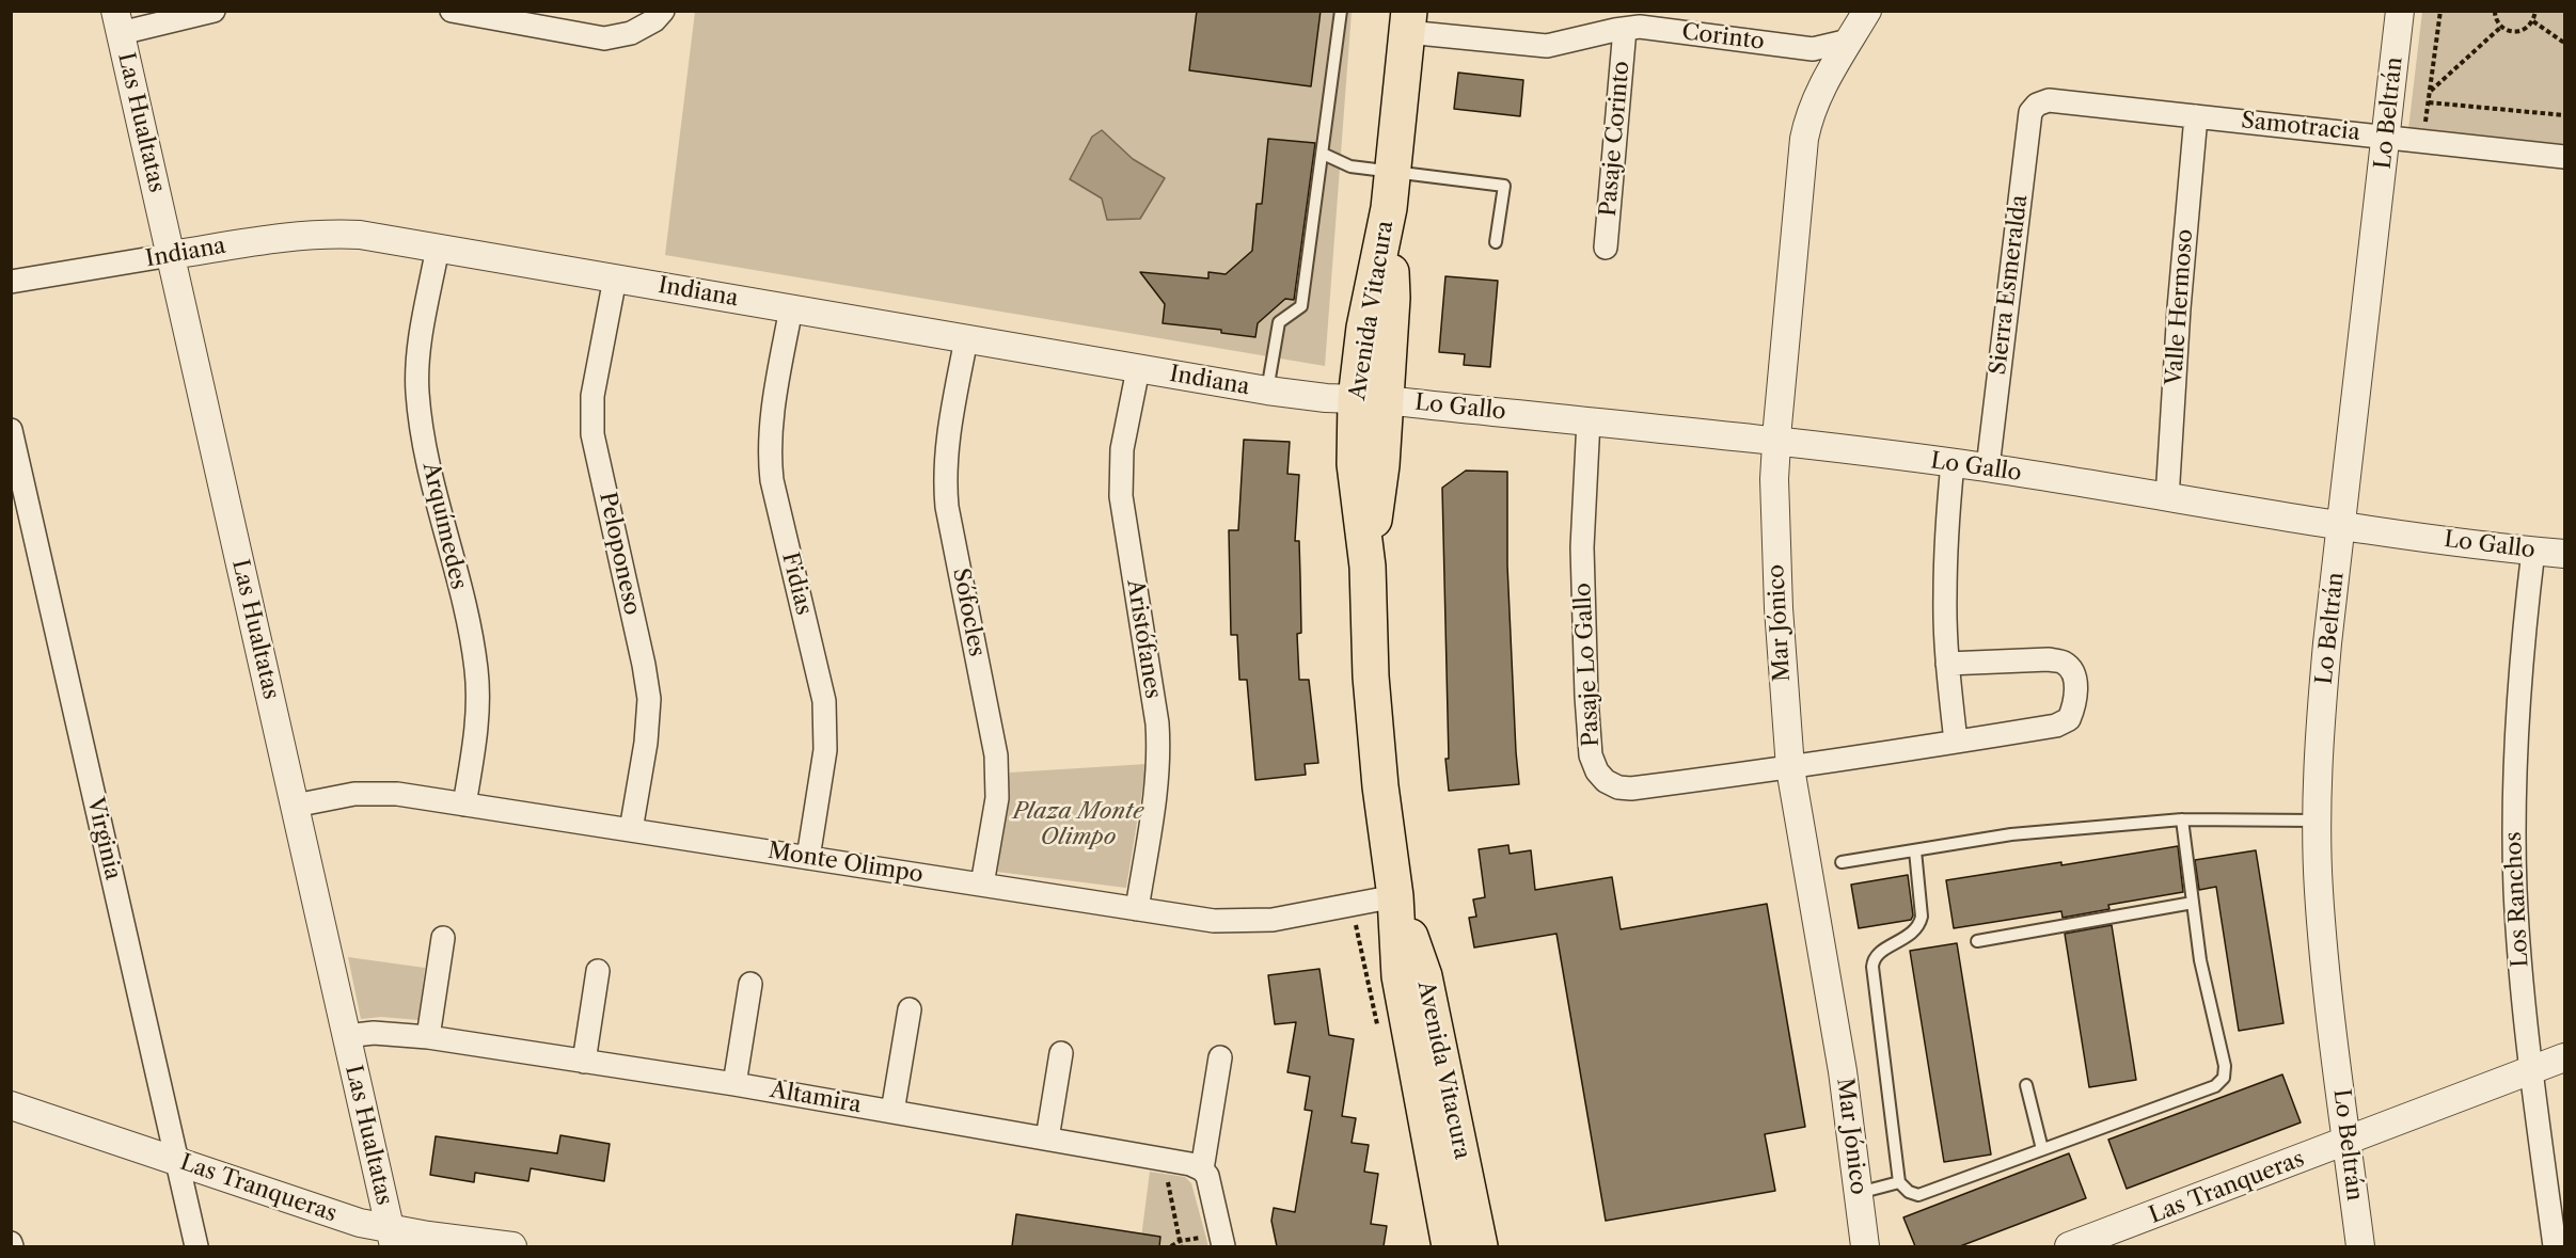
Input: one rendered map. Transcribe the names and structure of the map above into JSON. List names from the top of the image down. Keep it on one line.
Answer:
{"streets":{"main road":["Avenida Vitacura"],"street":["Corinto","Lo Beltrán","Las Hualtatas","Samotracia","Pasaje Corinto","Indiana","Sierra Esmeralda","Valle Hermoso","Lo Gallo","Arquímedes","Peloponeso","Fidias","Sófocles","Mar Jónico","Aristófanes","Pasaje Lo Gallo","Virginia","Monte Olimpo","Los Ranchos","Altamira","Las Tranqueras"]},"crossings":[["Corinto","Pasaje Corinto"],["Corinto","Avenida Vitacura"],["Corinto","Mar Jónico"],["Lo Beltrán","Samotracia"],["Lo Beltrán","Lo Gallo"],["Lo Beltrán","Las Tranqueras"],["Las Hualtatas","Indiana"],["Las Hualtatas","Monte Olimpo"],["Las Hualtatas","Altamira"],["Las Hualtatas","Las Tranqueras"],["Samotracia","Sierra Esmeralda"],["Samotracia","Valle Hermoso"],["Indiana","Avenida Vitacura"],["Indiana","Lo Gallo"],["Indiana","Arquímedes"],["Indiana","Peloponeso"],["Indiana","Fidias"],["Indiana","Sófocles"],["Indiana","Aristófanes"],["Sierra Esmeralda","Lo Gallo"],["Valle Hermoso","Lo Gallo"],["Avenida Vitacura","Lo Gallo"],["Avenida Vitacura","Monte Olimpo"],["Lo Gallo","Mar Jónico"],["Lo Gallo","Pasaje Lo Gallo"],["Lo Gallo","Los Ranchos"],["Arquímedes","Monte Olimpo"],["Peloponeso","Monte Olimpo"],["Fidias","Monte Olimpo"],["Sófocles","Monte Olimpo"],["Mar Jónico","Pasaje Lo Gallo"],["Aristófanes","Monte Olimpo"],["Virginia","Las Tranqueras"],["Los Ranchos","Las Tranqueras"]],"parks":["Plaza Monte Olimpo"]}
